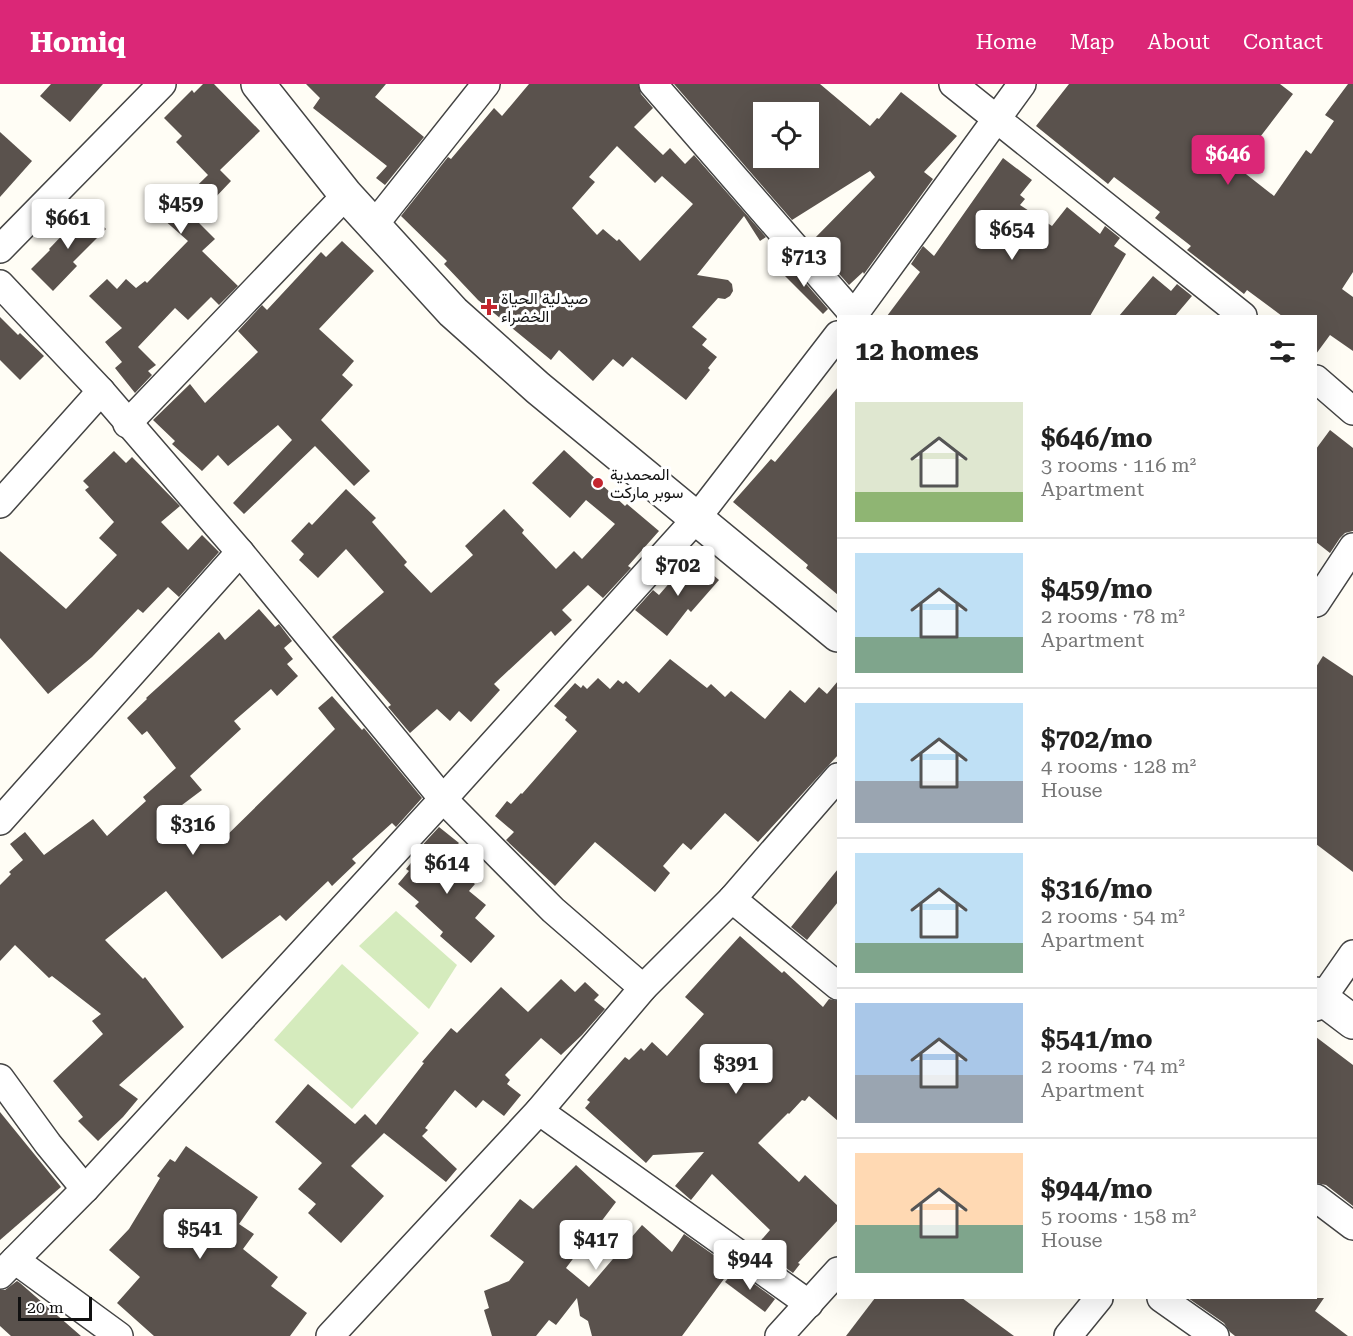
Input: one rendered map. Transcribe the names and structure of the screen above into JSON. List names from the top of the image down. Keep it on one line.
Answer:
{"places":{"health":["صيدلية الحياة الخضراء"],"other":["المحمدية سوبر ماركت"]},"scale_bar":"20 m","page":{"header":"Homiq","nav":["Home","Map","About","Contact"],"price":["$646","$459","$661","$654","$713","$702","$316","$614","$391","$541","$417","$944"],"heading":"12 homes","list":[{"name":"$646/mo","note":"3 rooms · 116 m² · Apartment"},{"name":"$459/mo","note":"2 rooms · 78 m² · Apartment"},{"name":"$702/mo","note":"4 rooms · 128 m² · House"},{"name":"$316/mo","note":"2 rooms · 54 m² · Apartment"},{"name":"$541/mo","note":"2 rooms · 74 m² · Apartment"},{"name":"$944/mo","note":"5 rooms · 158 m² · House"}],"scale":"20 m"}}
